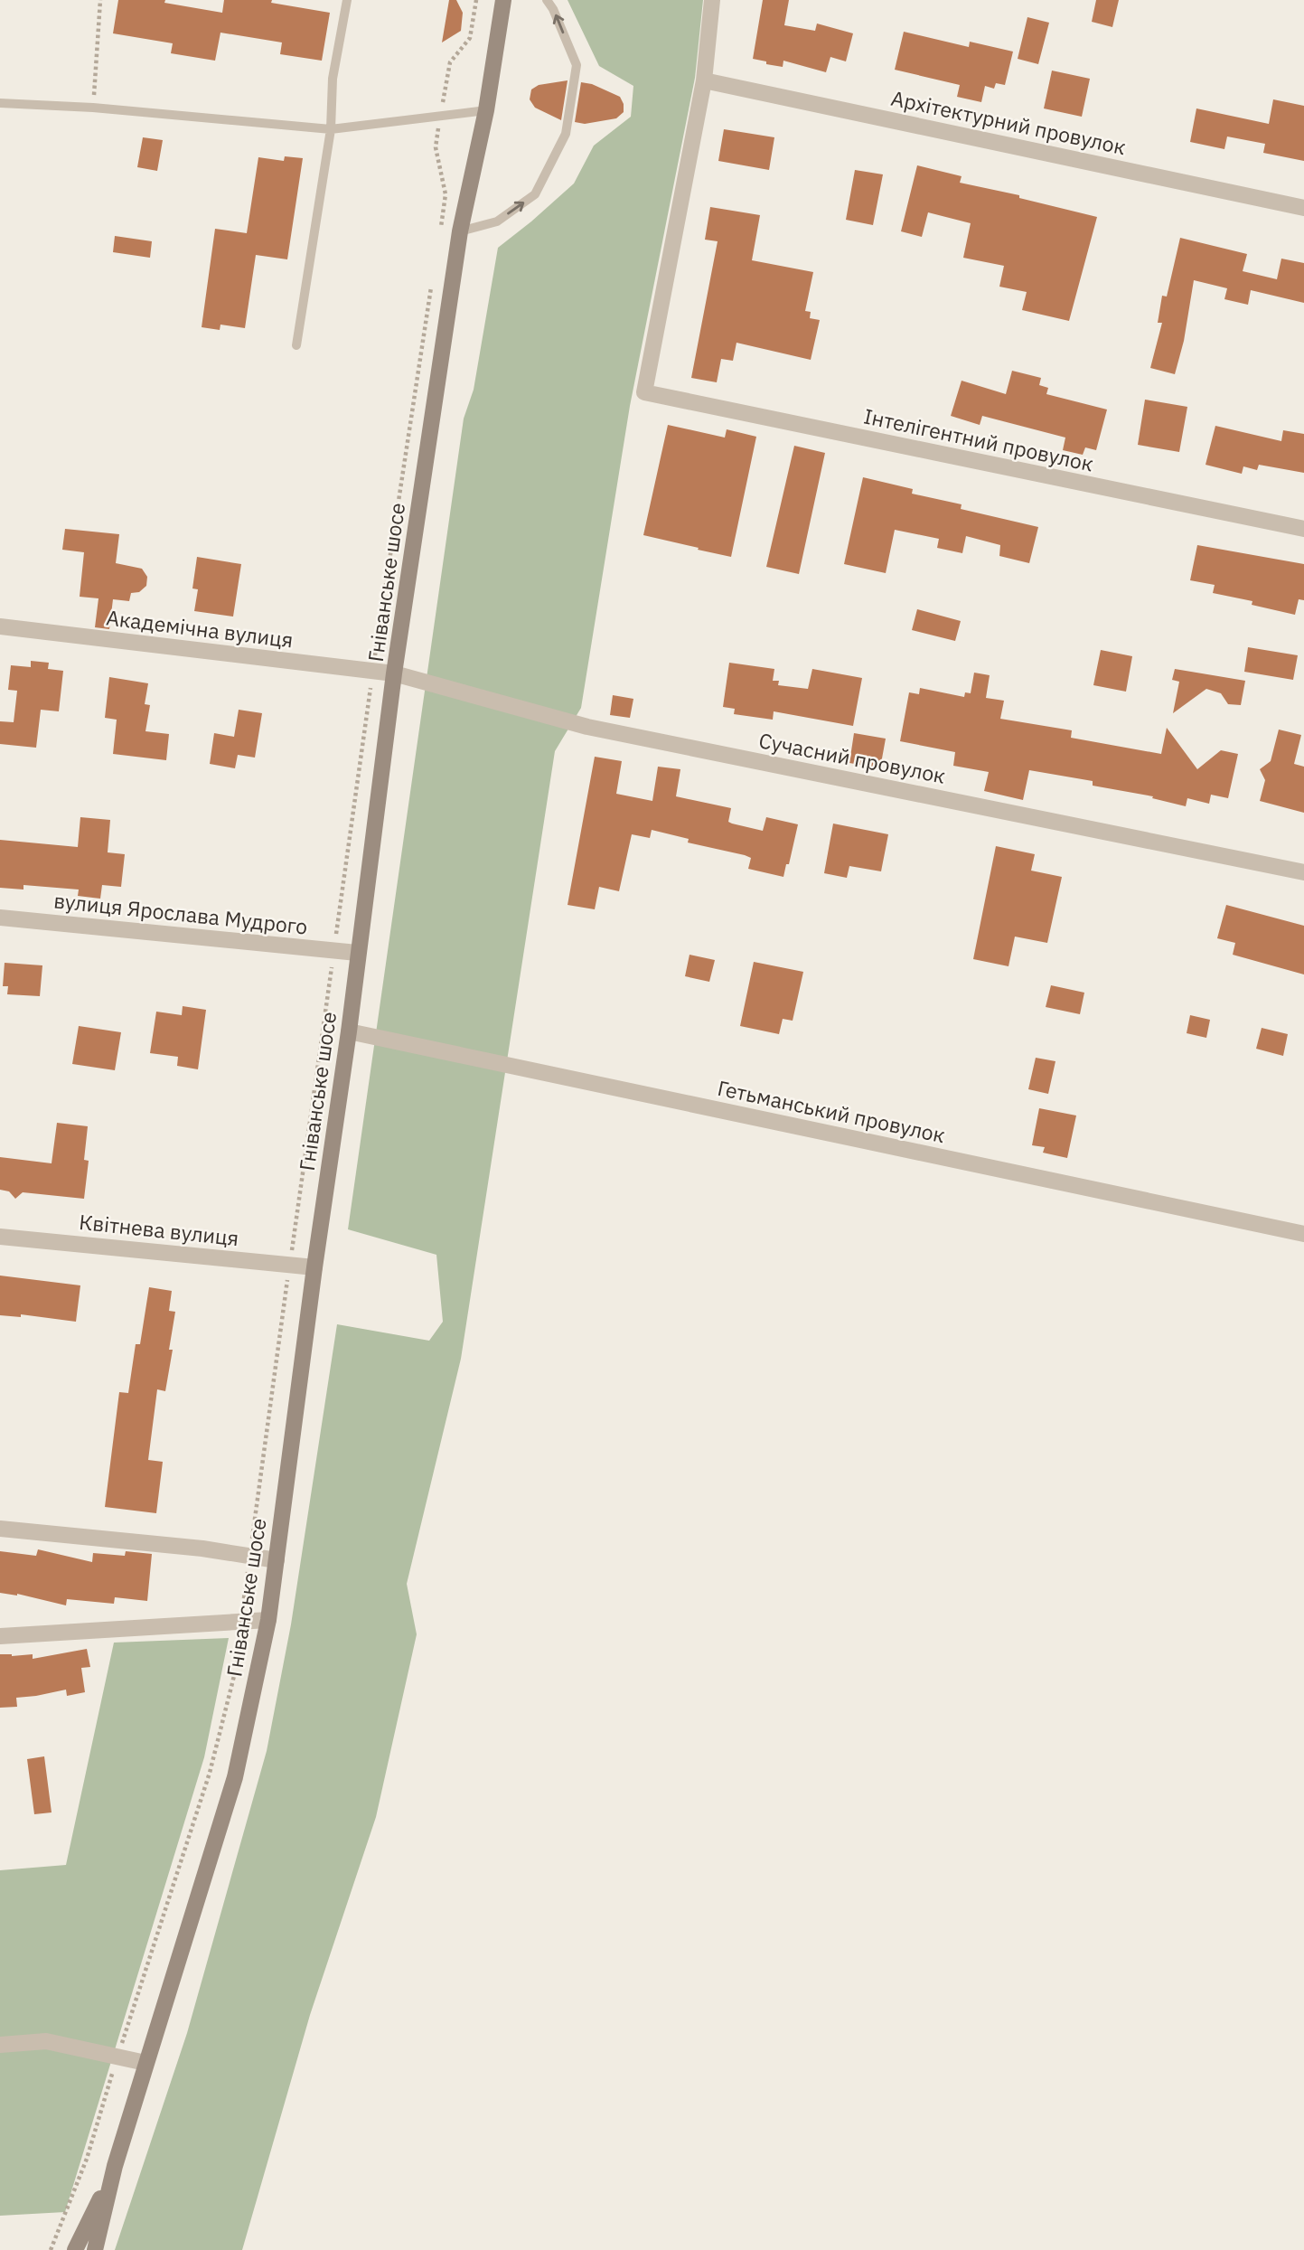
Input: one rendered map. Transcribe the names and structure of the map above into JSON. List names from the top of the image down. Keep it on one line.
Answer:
{"streets":{"main road":["Гніванське шосе"],"street":["Архітектурний провулок","Інтелігентний провулок","Академічна вулиця","Сучасний провулок","вулиця Ярослава Мудрого","Гетьманський провулок","Квітнева вулиця"]},"crossings":[["Архітектурний провулок","Інтелігентний провулок"],["Гніванське шосе","Академічна вулиця"],["Гніванське шосе","Сучасний провулок"],["Гніванське шосе","вулиця Ярослава Мудрого"],["Гніванське шосе","Гетьманський провулок"],["Гніванське шосе","Квітнева вулиця"],["Академічна вулиця","Сучасний провулок"]]}
